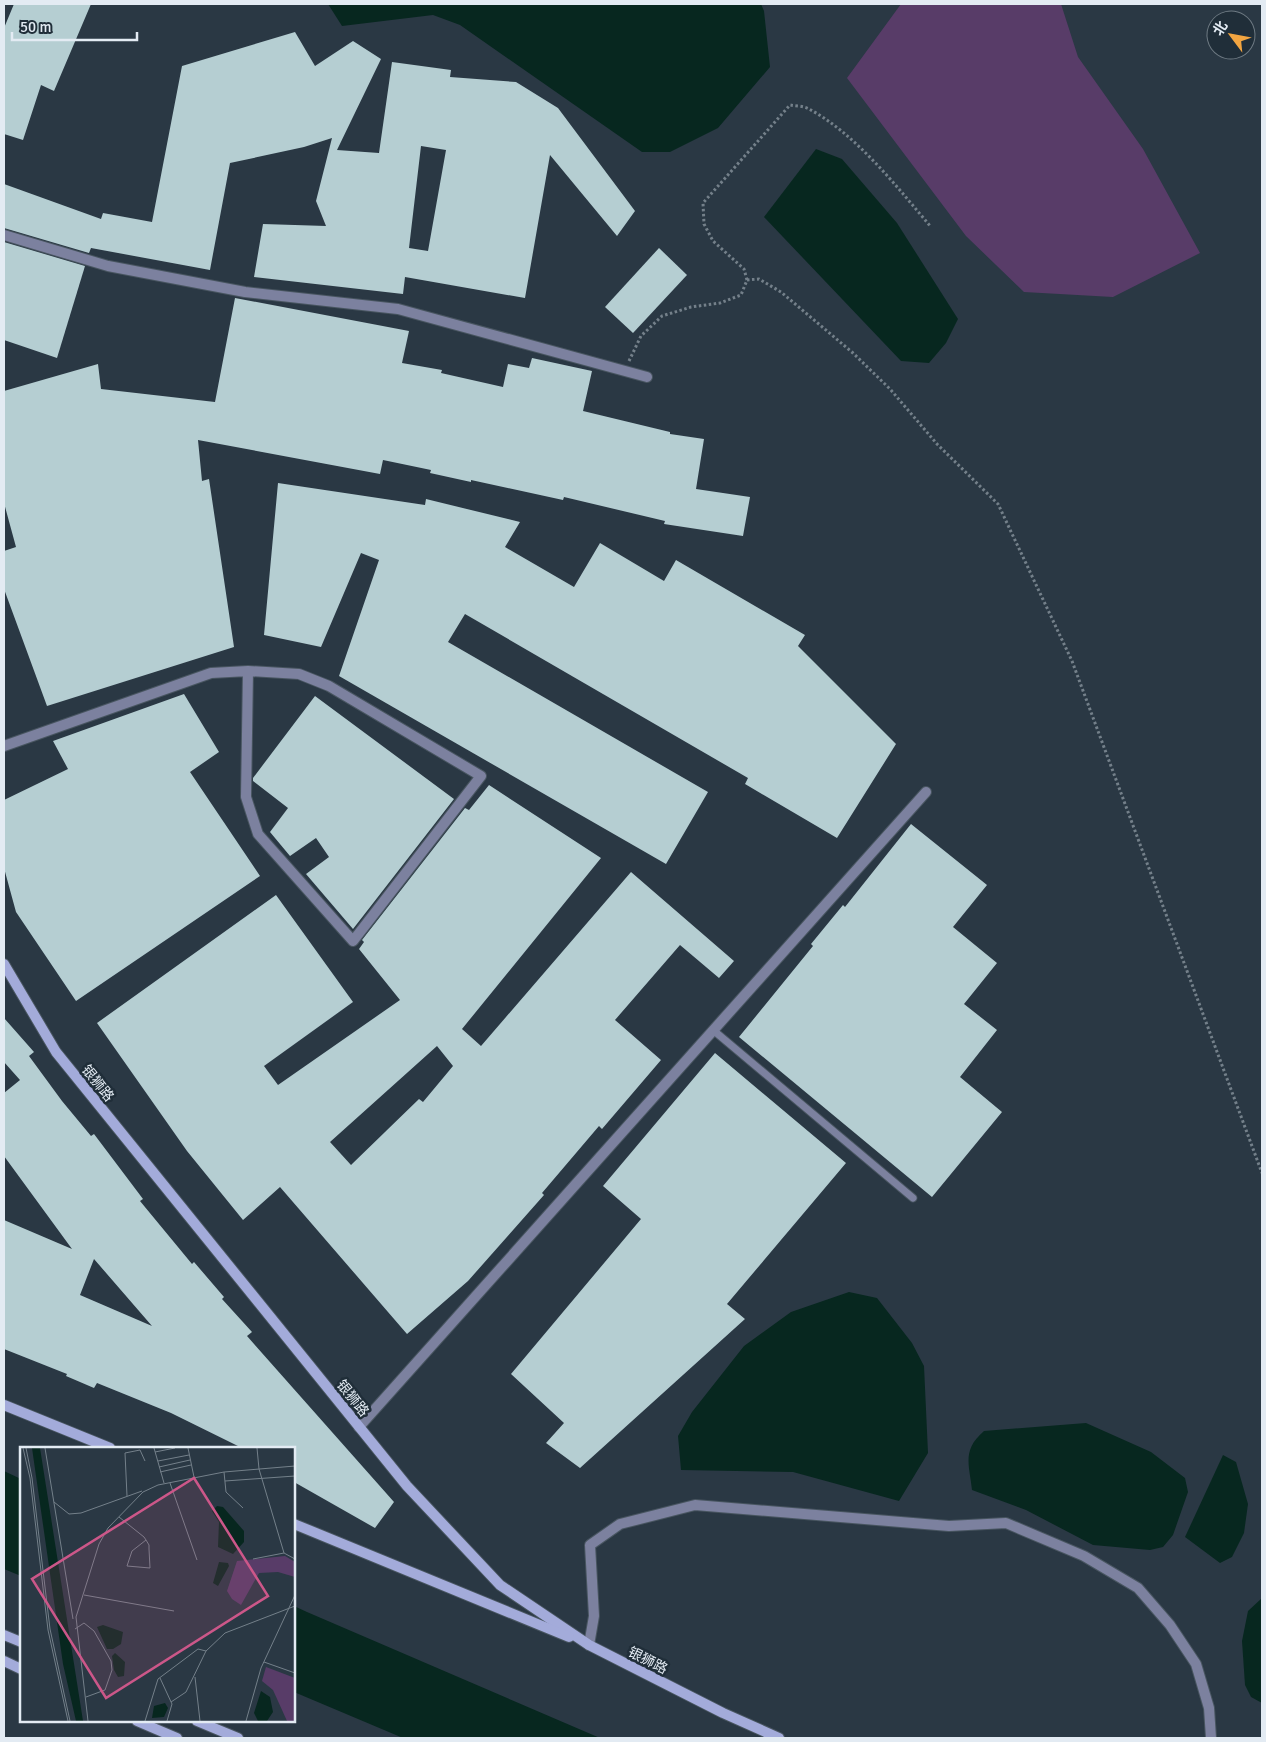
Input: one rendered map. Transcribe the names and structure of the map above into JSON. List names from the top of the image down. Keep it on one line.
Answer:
{"streets":{"main road":["银狮路"]},"scale_bar":"50 m","north":"top left"}
